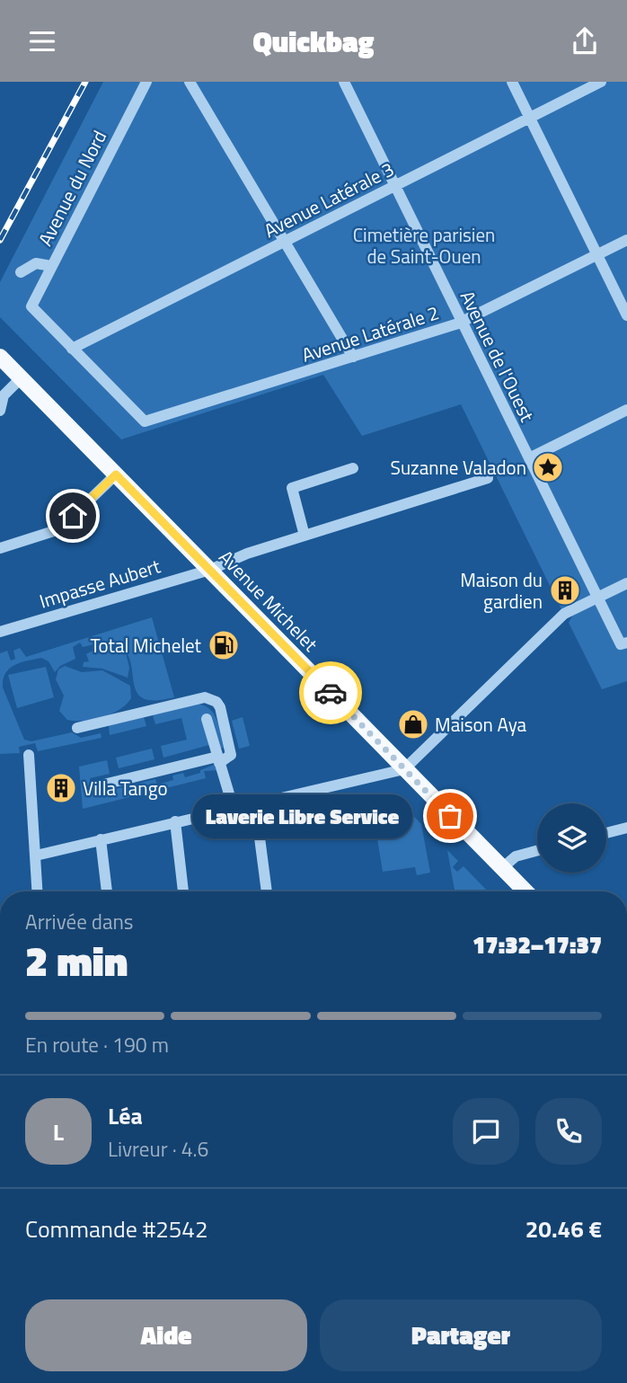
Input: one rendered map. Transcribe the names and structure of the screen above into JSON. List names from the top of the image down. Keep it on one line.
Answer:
{"streets":{"main road":["Avenue Michelet"],"street":["Avenue du Nord","Avenue Latérale 3","Avenue Latérale 2","Avenue de l'Ouest","Impasse Aubert"]},"crossings":[["Avenue du Nord","Avenue Latérale 3"],["Avenue du Nord","Avenue Latérale 2"],["Avenue Latérale 3","Avenue Latérale 2"],["Avenue Latérale 3","Avenue de l'Ouest"],["Avenue Latérale 2","Avenue de l'Ouest"],["Impasse Aubert","Avenue Michelet"]],"parks":["Cimetière parisien de Saint-Ouen"],"places":{"place":["Suzanne Valadon"],"building":["Maison du gardien","Villa Tango"],"fuel station":["Total Michelet"],"shop":["Maison Aya"],"other":["Laverie Libre Service"]},"page":{"header":"Quickbag","bubble":"Laverie Libre Service","heading":["2 min","Arrivée dans","17:32–17:37"],"panel":["Léa","Livreur · 4.6","Commande #2542","20.46 €"],"bar":"En route · 190 m","round":"L","buttons":["Aide","Partager"]}}
